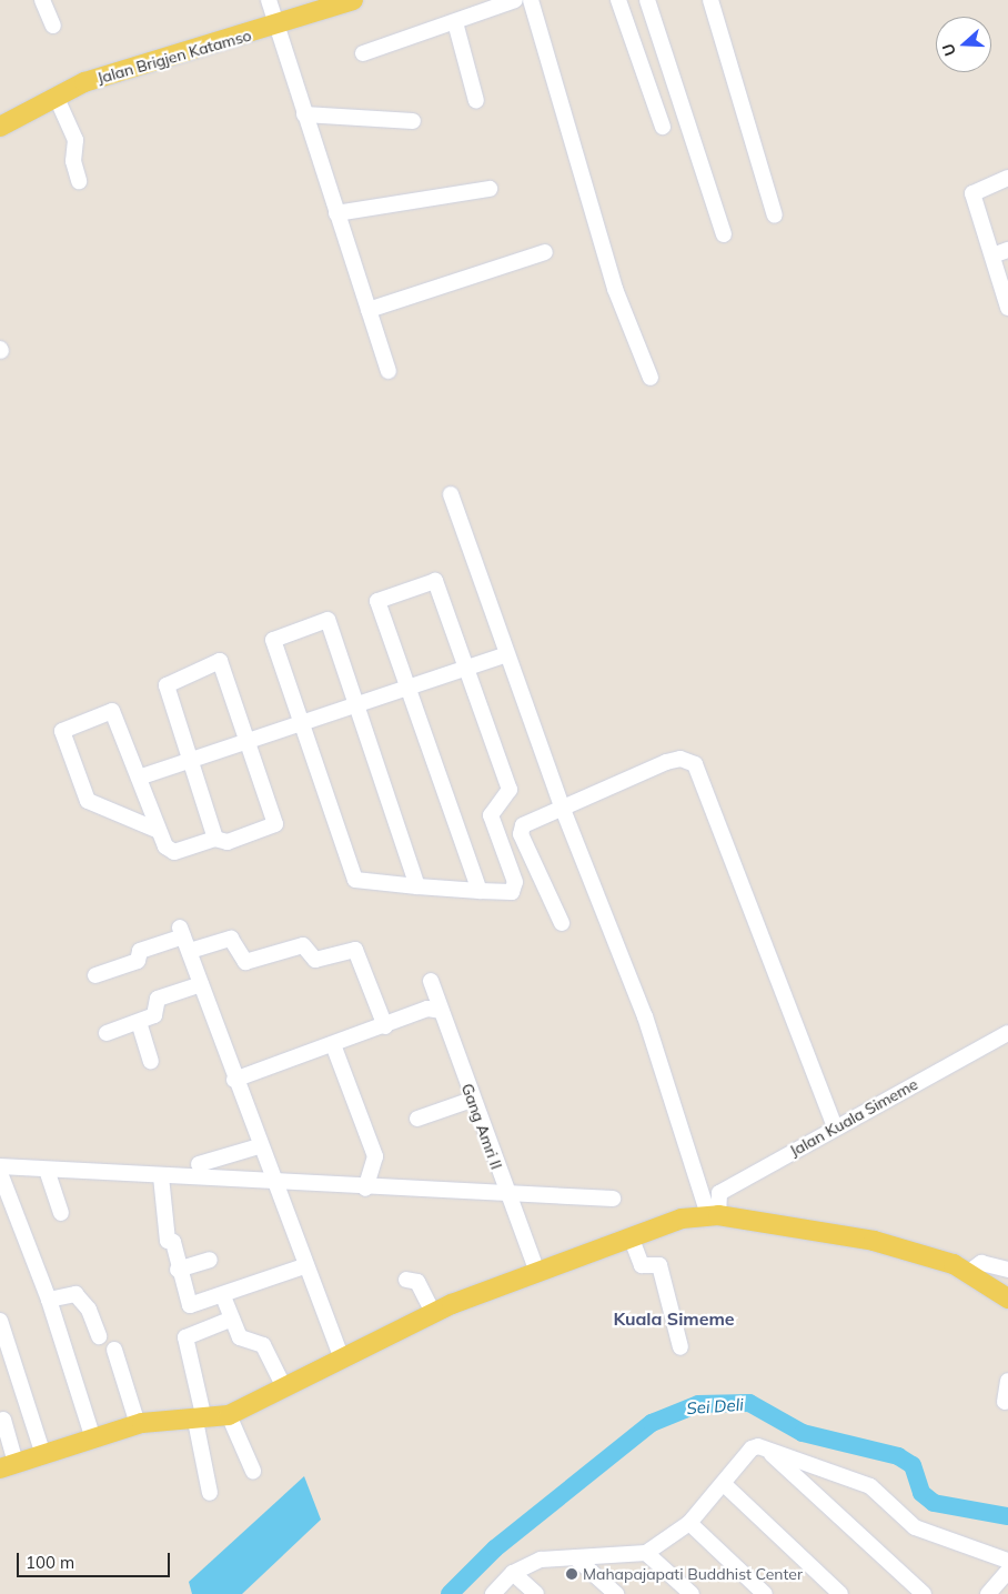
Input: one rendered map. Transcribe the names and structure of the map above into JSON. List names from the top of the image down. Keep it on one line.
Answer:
{"streets":{"main road":["Jalan Brigjen Katamso"],"street":["Jalan Kuala Simeme","Gang Amri II"]},"districts":["Kuala Simeme"],"water":["Sei Deli"],"places":["Mahapajapati Buddhist Center"],"scale_bar":"100 m","north":"left"}
